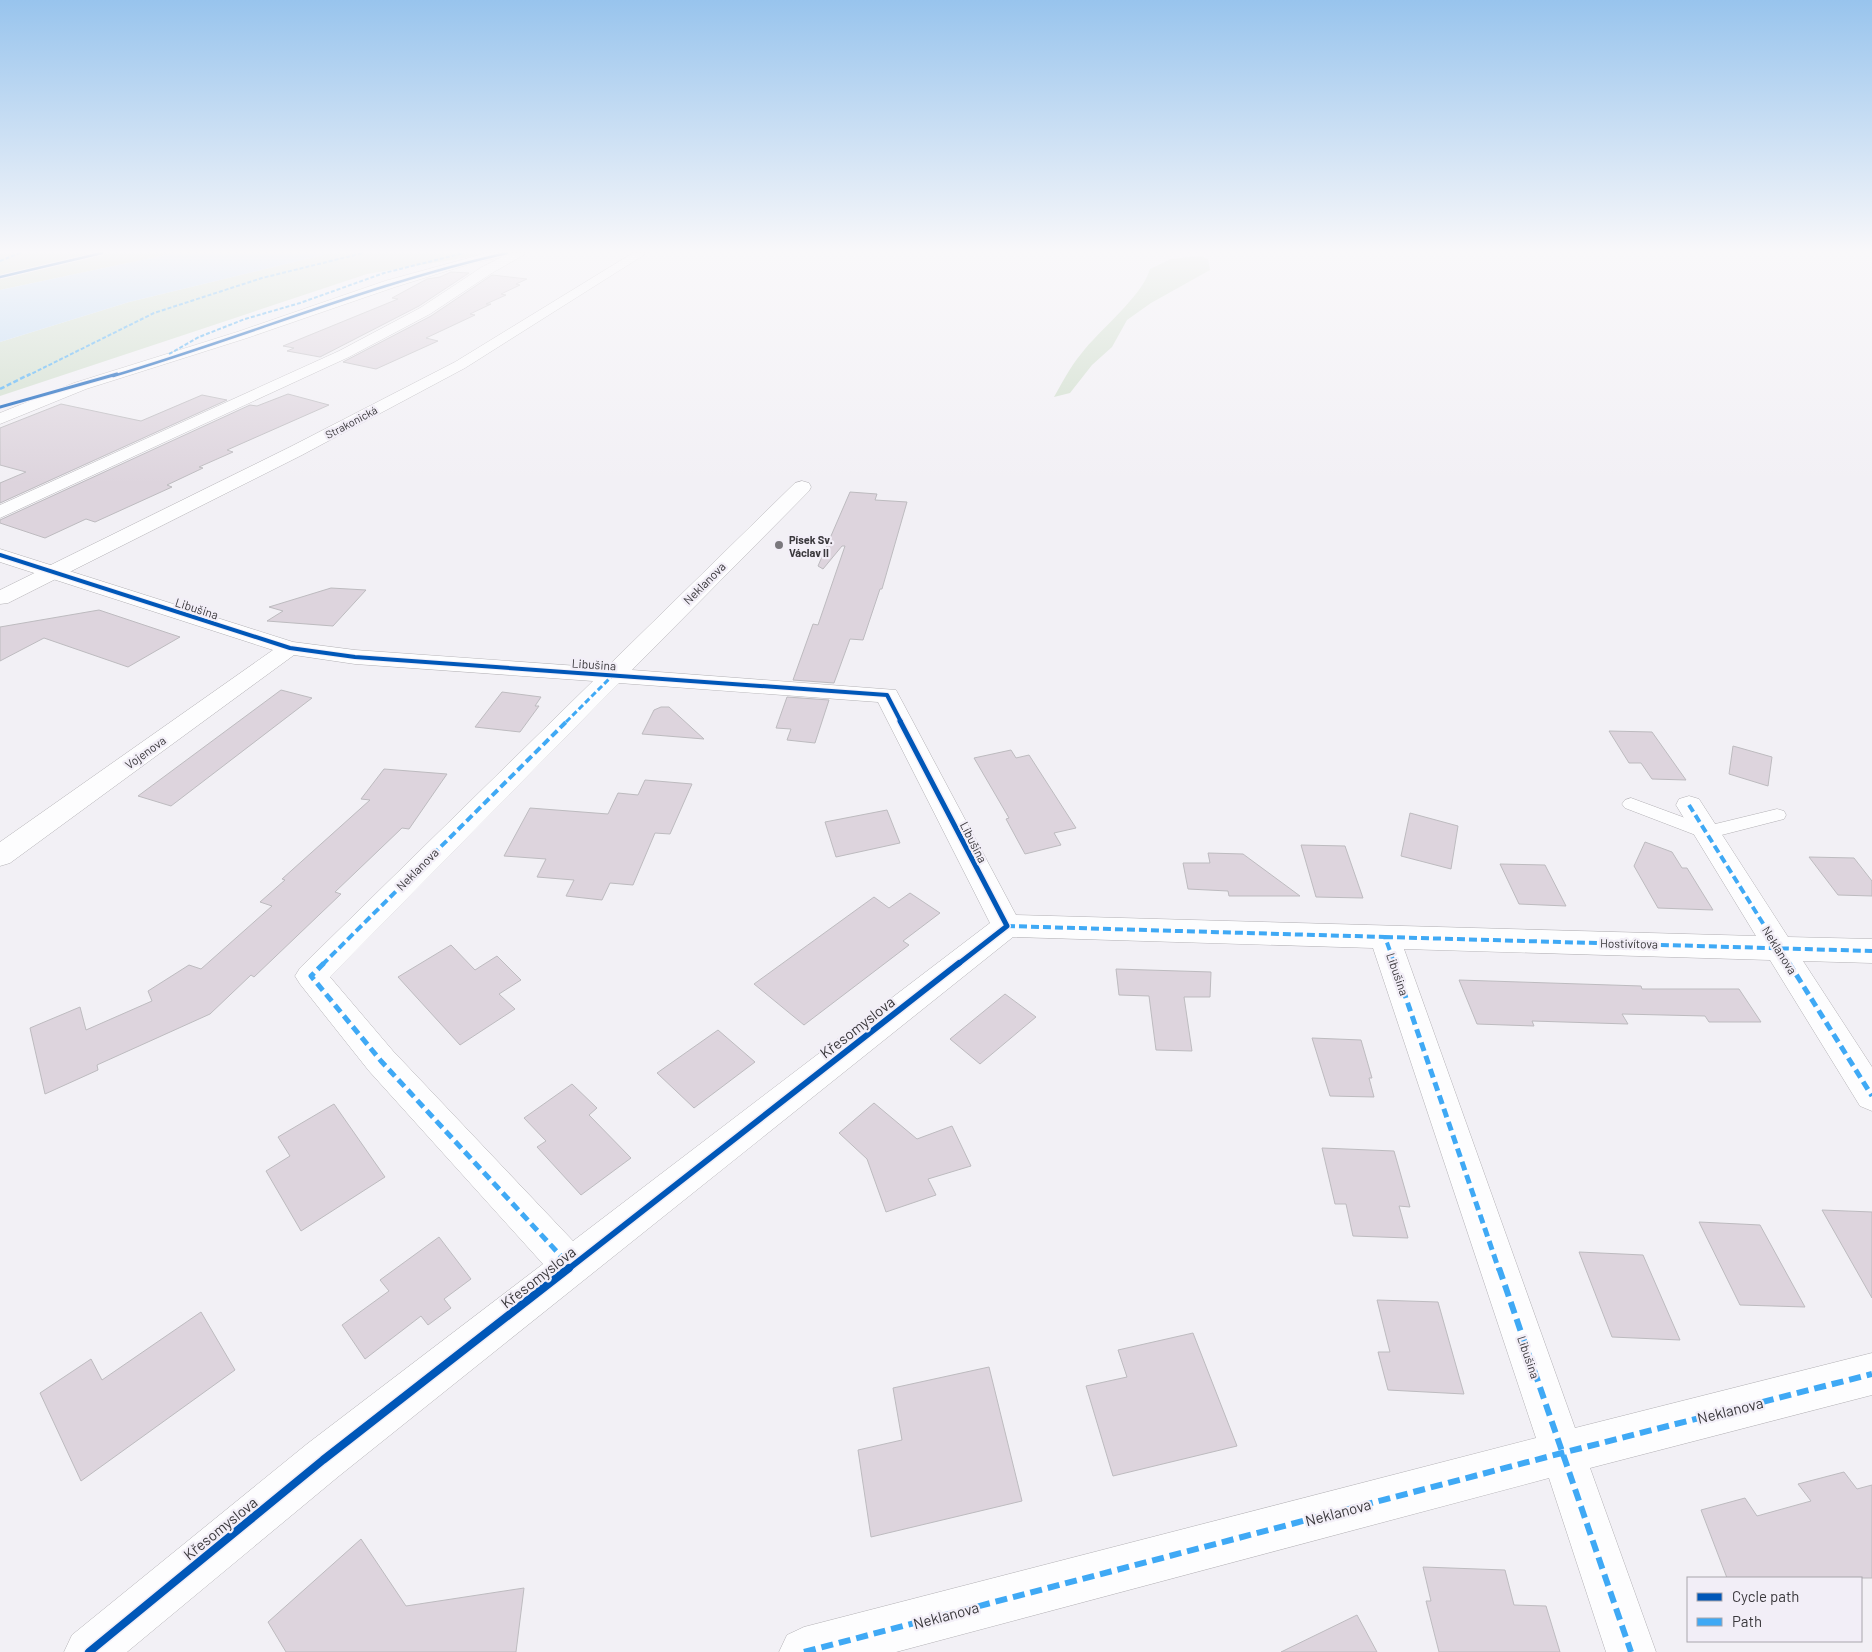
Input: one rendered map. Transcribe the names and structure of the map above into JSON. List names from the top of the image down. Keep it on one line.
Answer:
{"streets":{"street":["Strakonická","Neklanova","Libušina","Vojenova","Hostivítova","Křesomyslova"]},"crossings":[["Strakonická","Libušina"],["Neklanova","Libušina"],["Neklanova","Hostivítova"],["Neklanova","Křesomyslova"],["Libušina","Vojenova"],["Libušina","Hostivítova"],["Libušina","Křesomyslova"]],"places":["Písek Sv. Václav II"],"legend":["Cycle path","Path"]}
